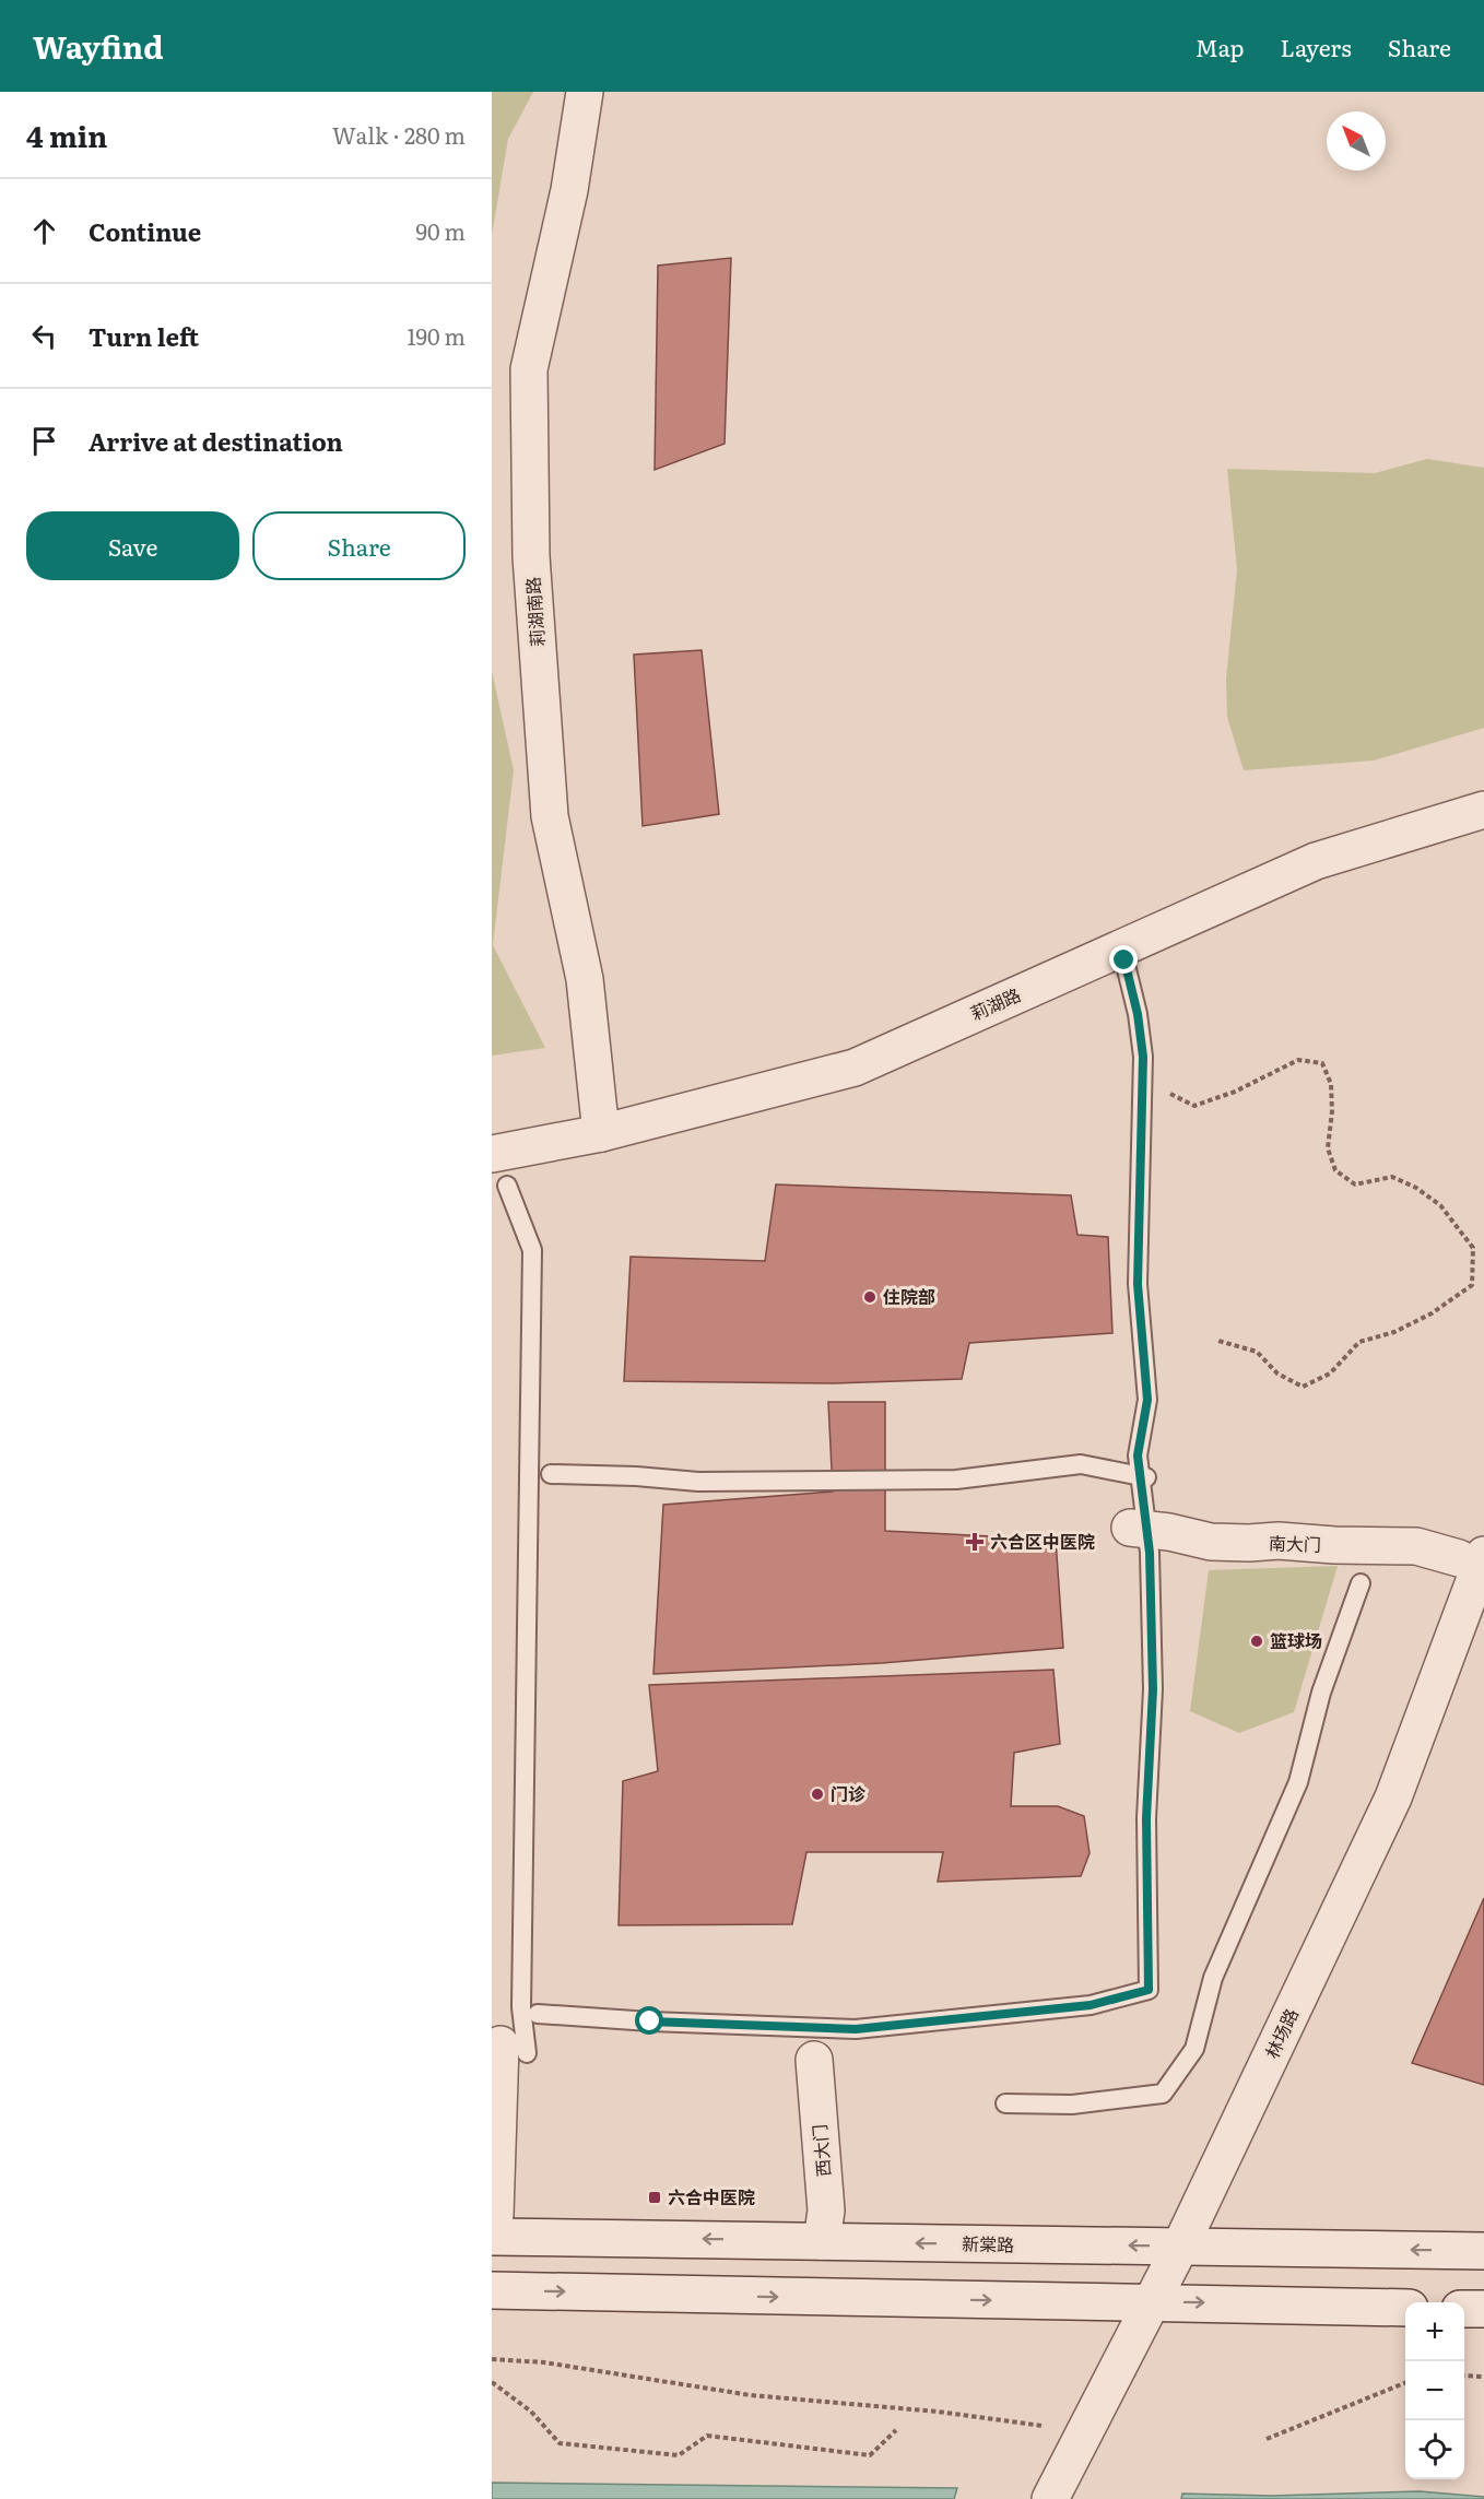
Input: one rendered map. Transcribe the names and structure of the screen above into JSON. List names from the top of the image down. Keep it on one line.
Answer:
{"streets":{"street":["莉湖南路","莉湖路","南大门","林场路","西大门","新棠路"]},"crossings":[["莉湖南路","莉湖路"],["南大门","林场路"],["林场路","新棠路"],["西大门","新棠路"]],"places":{"other":["住院部","篮球场","门诊"],"health":["六合区中医院"],"transit":["六合中医院"]},"north":"top left","page":{"header":"Wayfind","nav":["Map","Layers","Share"],"heading":["4 min","Walk · 280 m"],"list":[["Continue","90 m"],["Turn left","190 m"],"Arrive at destination"],"buttons":["Save","Share"],"map_buttons":["+","−"]}}
